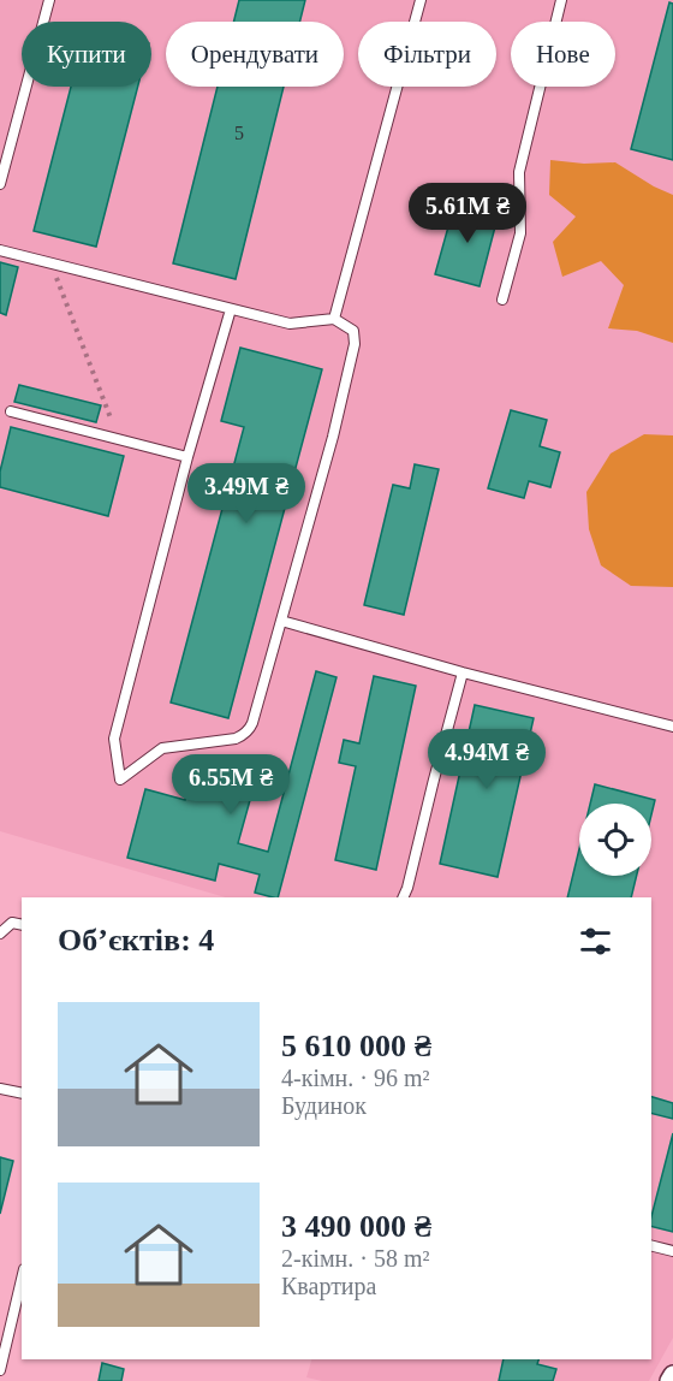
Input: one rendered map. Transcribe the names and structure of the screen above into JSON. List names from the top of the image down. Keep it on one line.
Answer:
{"house_numbers":["5"],"page":{"chip":["Купити","Орендувати","Фільтри","Нове"],"price":["5.61M ₴","3.49M ₴","4.94M ₴","6.55M ₴"],"heading":"Об’єктів: 4","list":[{"name":"5 610 000 ₴","note":"4-кімн. · 96 m² · Будинок"},{"name":"3 490 000 ₴","note":"2-кімн. · 58 m² · Квартира"}]}}
